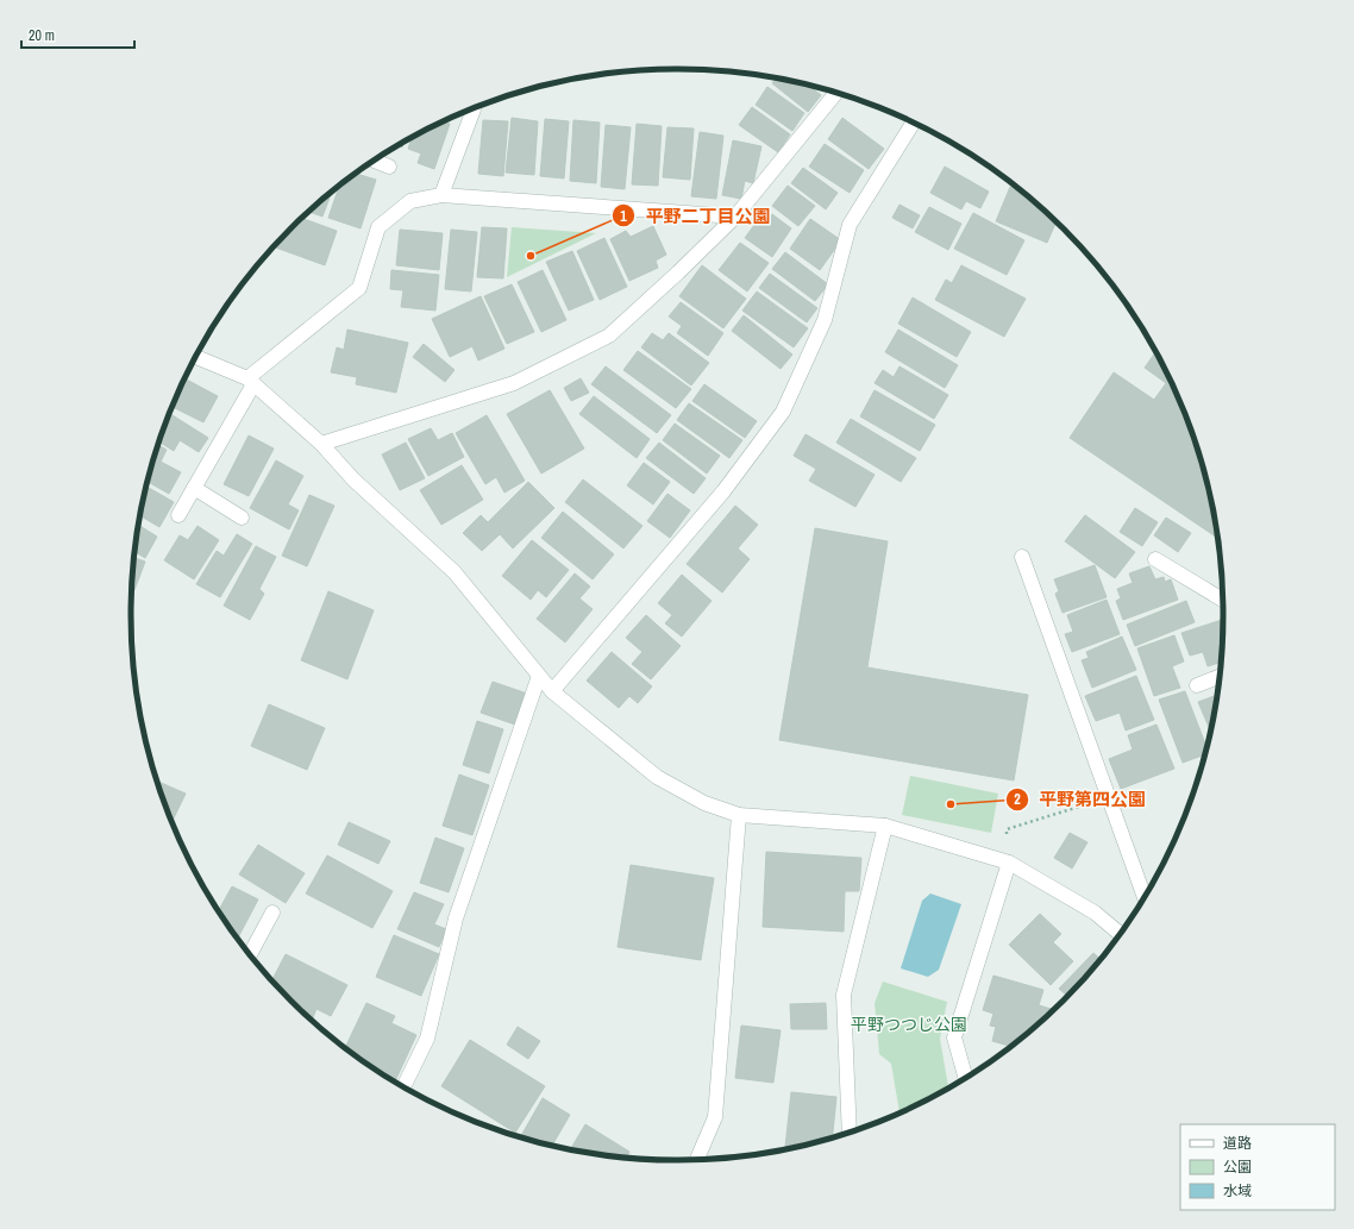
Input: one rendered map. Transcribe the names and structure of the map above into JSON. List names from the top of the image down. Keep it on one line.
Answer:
{"parks":["平野つつじ公園"],"places":["平野二丁目公園","平野第四公園"],"legend":["道路","公園","水域"],"scale_bar":"20 m"}
